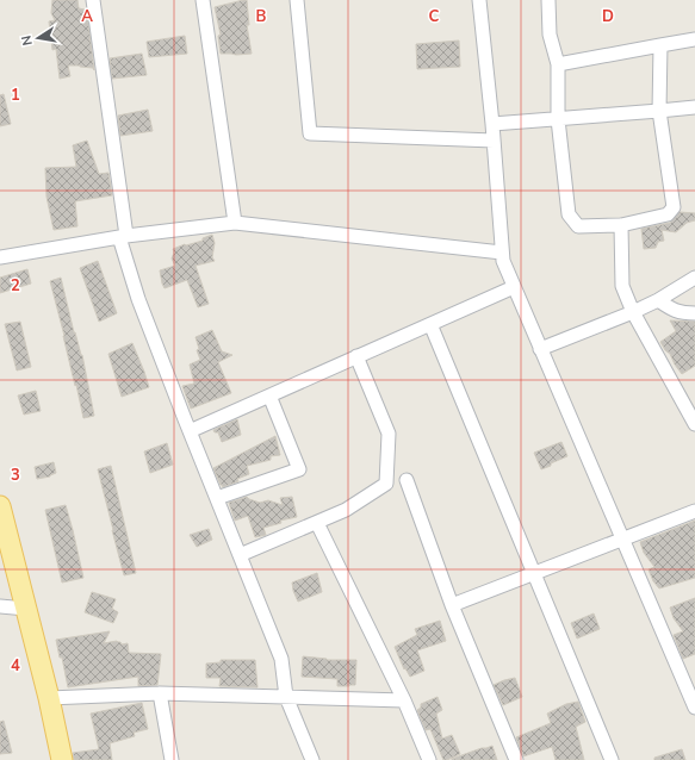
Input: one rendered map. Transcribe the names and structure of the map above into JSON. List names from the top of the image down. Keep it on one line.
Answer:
{"north":"left","grid":{"columns":["A","B","C","D"],"rows":["1","2","3","4"]}}
